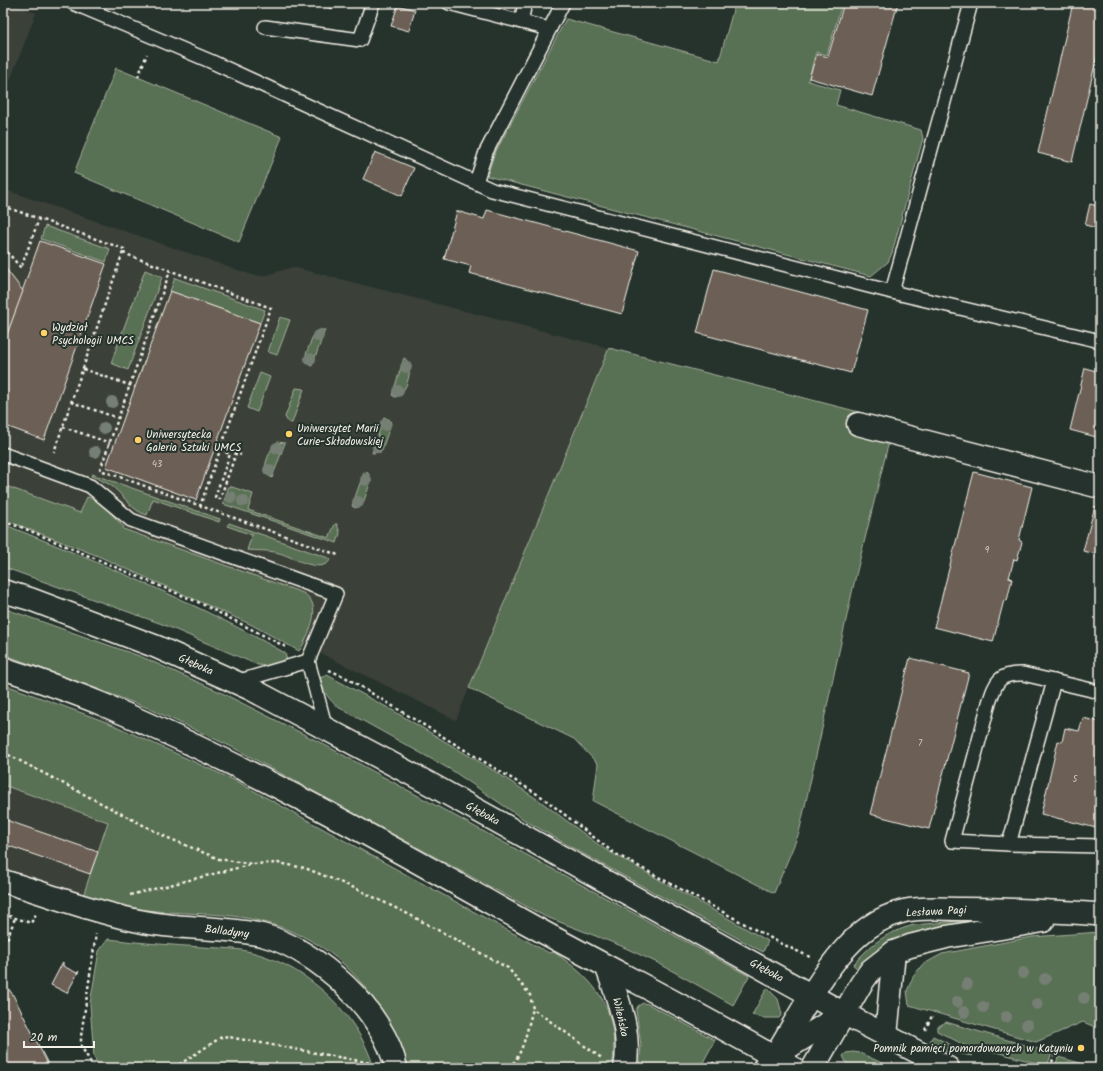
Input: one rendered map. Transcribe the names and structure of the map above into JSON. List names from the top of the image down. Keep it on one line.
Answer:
{"streets":{"street":["Głęboka","Lesława Pagi","Balladyny","Wileńska"]},"crossings":[["Głęboka","Lesława Pagi"]],"places":["Wydział Psychologii UMCS","Uniwersytet Marii Curie-Skłodowskiej","Uniwersytecka Galeria Sztuki UMCS","Pomnik pamięci pomordowanych w Katyniu"],"house_numbers":["43","9","7","5"],"scale_bar":"20 m"}
